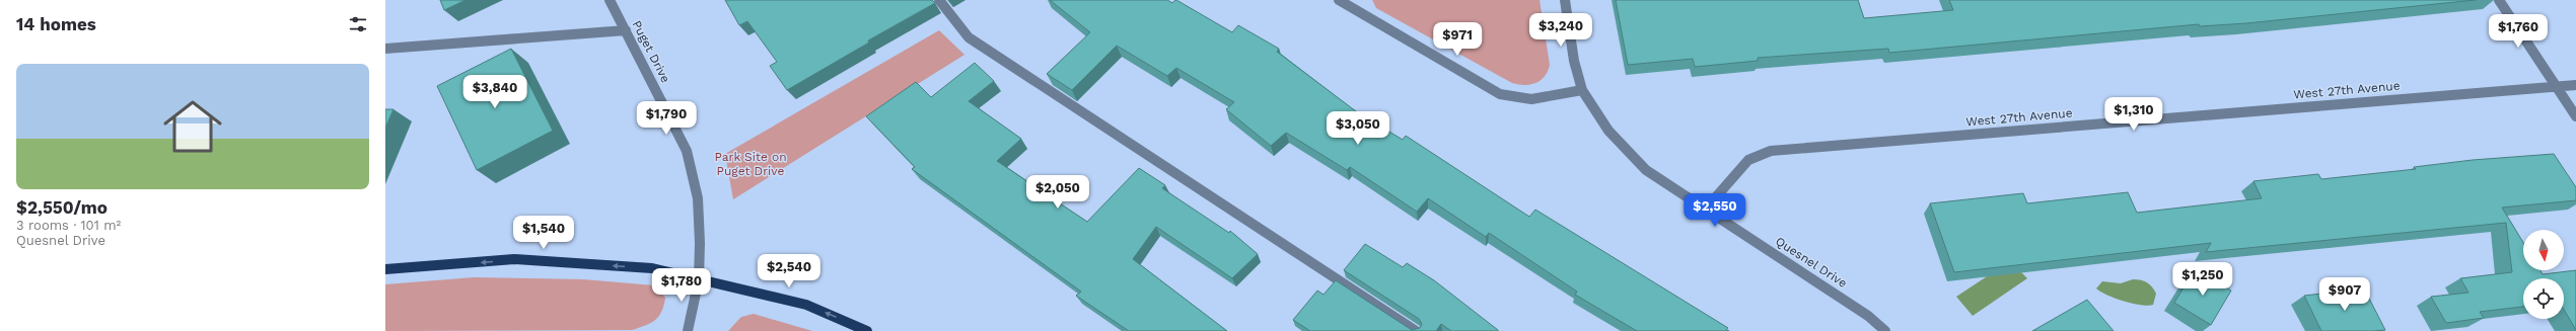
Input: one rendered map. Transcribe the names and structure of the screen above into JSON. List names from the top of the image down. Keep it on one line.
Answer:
{"streets":{"street":["Puget Drive","West 27th Avenue","Quesnel Drive"]},"crossings":[["West 27th Avenue","Quesnel Drive"]],"parks":["Park Site on Puget Drive"],"north":"bottom","page":{"heading":"14 homes","price":["$3,240","$1,760","$971","$3,840","$1,310","$1,790","$3,050","$2,050","$2,550","$1,540","$2,540","$1,250","$1,780","$907"],"list":[{"name":"$2,550/mo","note":"3 rooms · 101 m² · Quesnel Drive"}]}}
